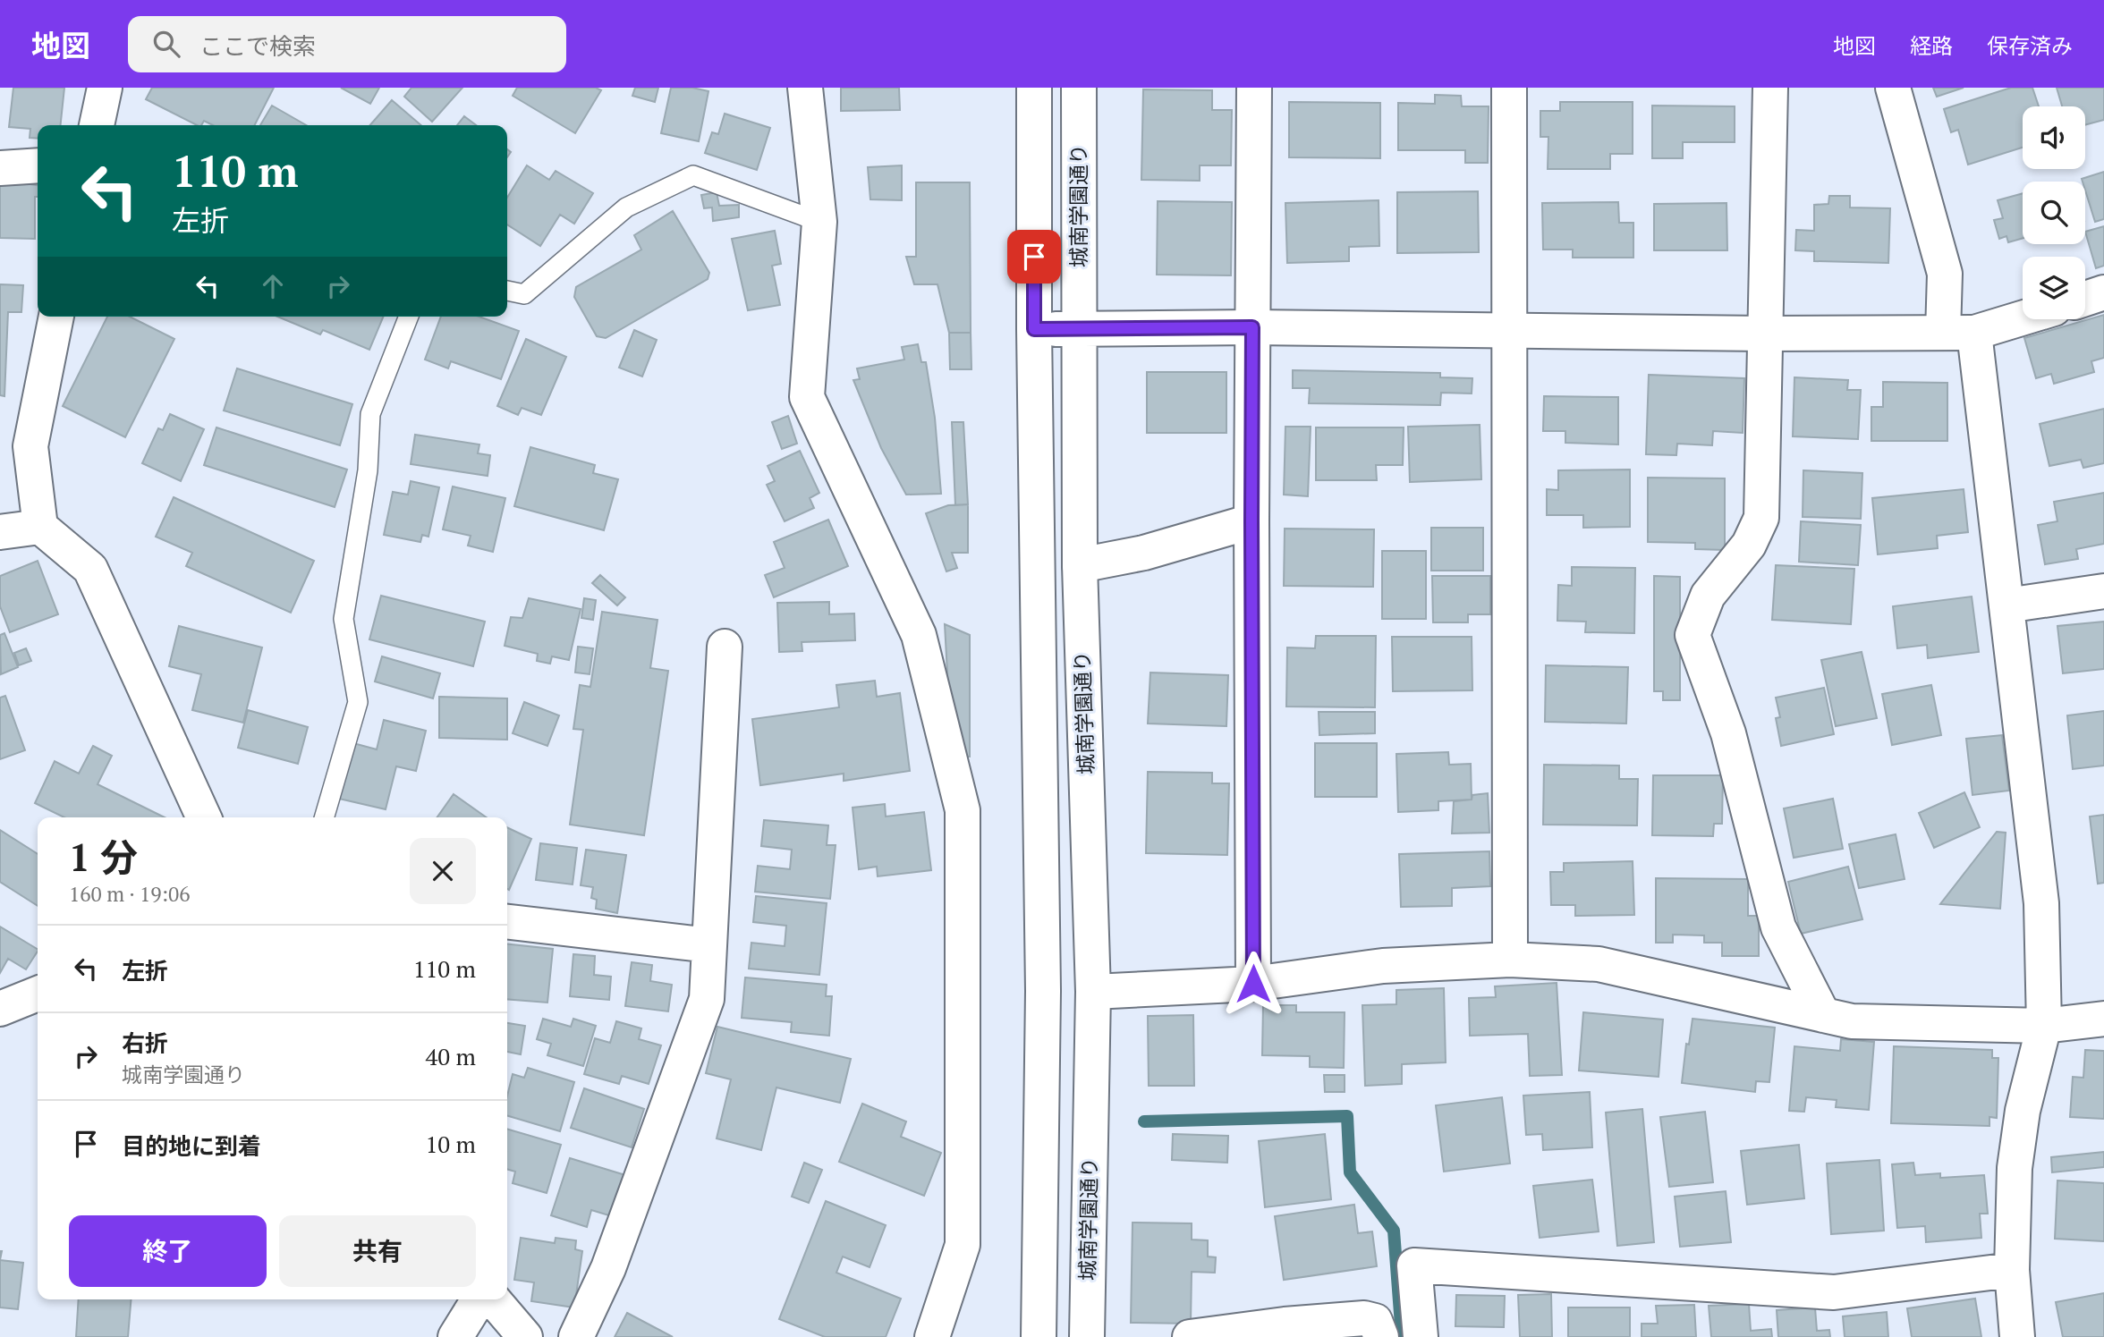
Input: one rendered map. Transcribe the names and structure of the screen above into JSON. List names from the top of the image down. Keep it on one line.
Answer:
{"streets":{"street":["城南学園通り"]},"page":{"header":"地図","search":"ここで検索","nav":["地図","経路","保存済み"],"turn":["110 m","左折"],"heading":["1 分","160 m · 19:06"],"list":[{"name":"左折","value":"110 m"},{"name":"右折","note":"城南学園通り","value":"40 m"},{"name":"目的地に到着","value":"10 m"}],"buttons":["終了","共有"]}}
